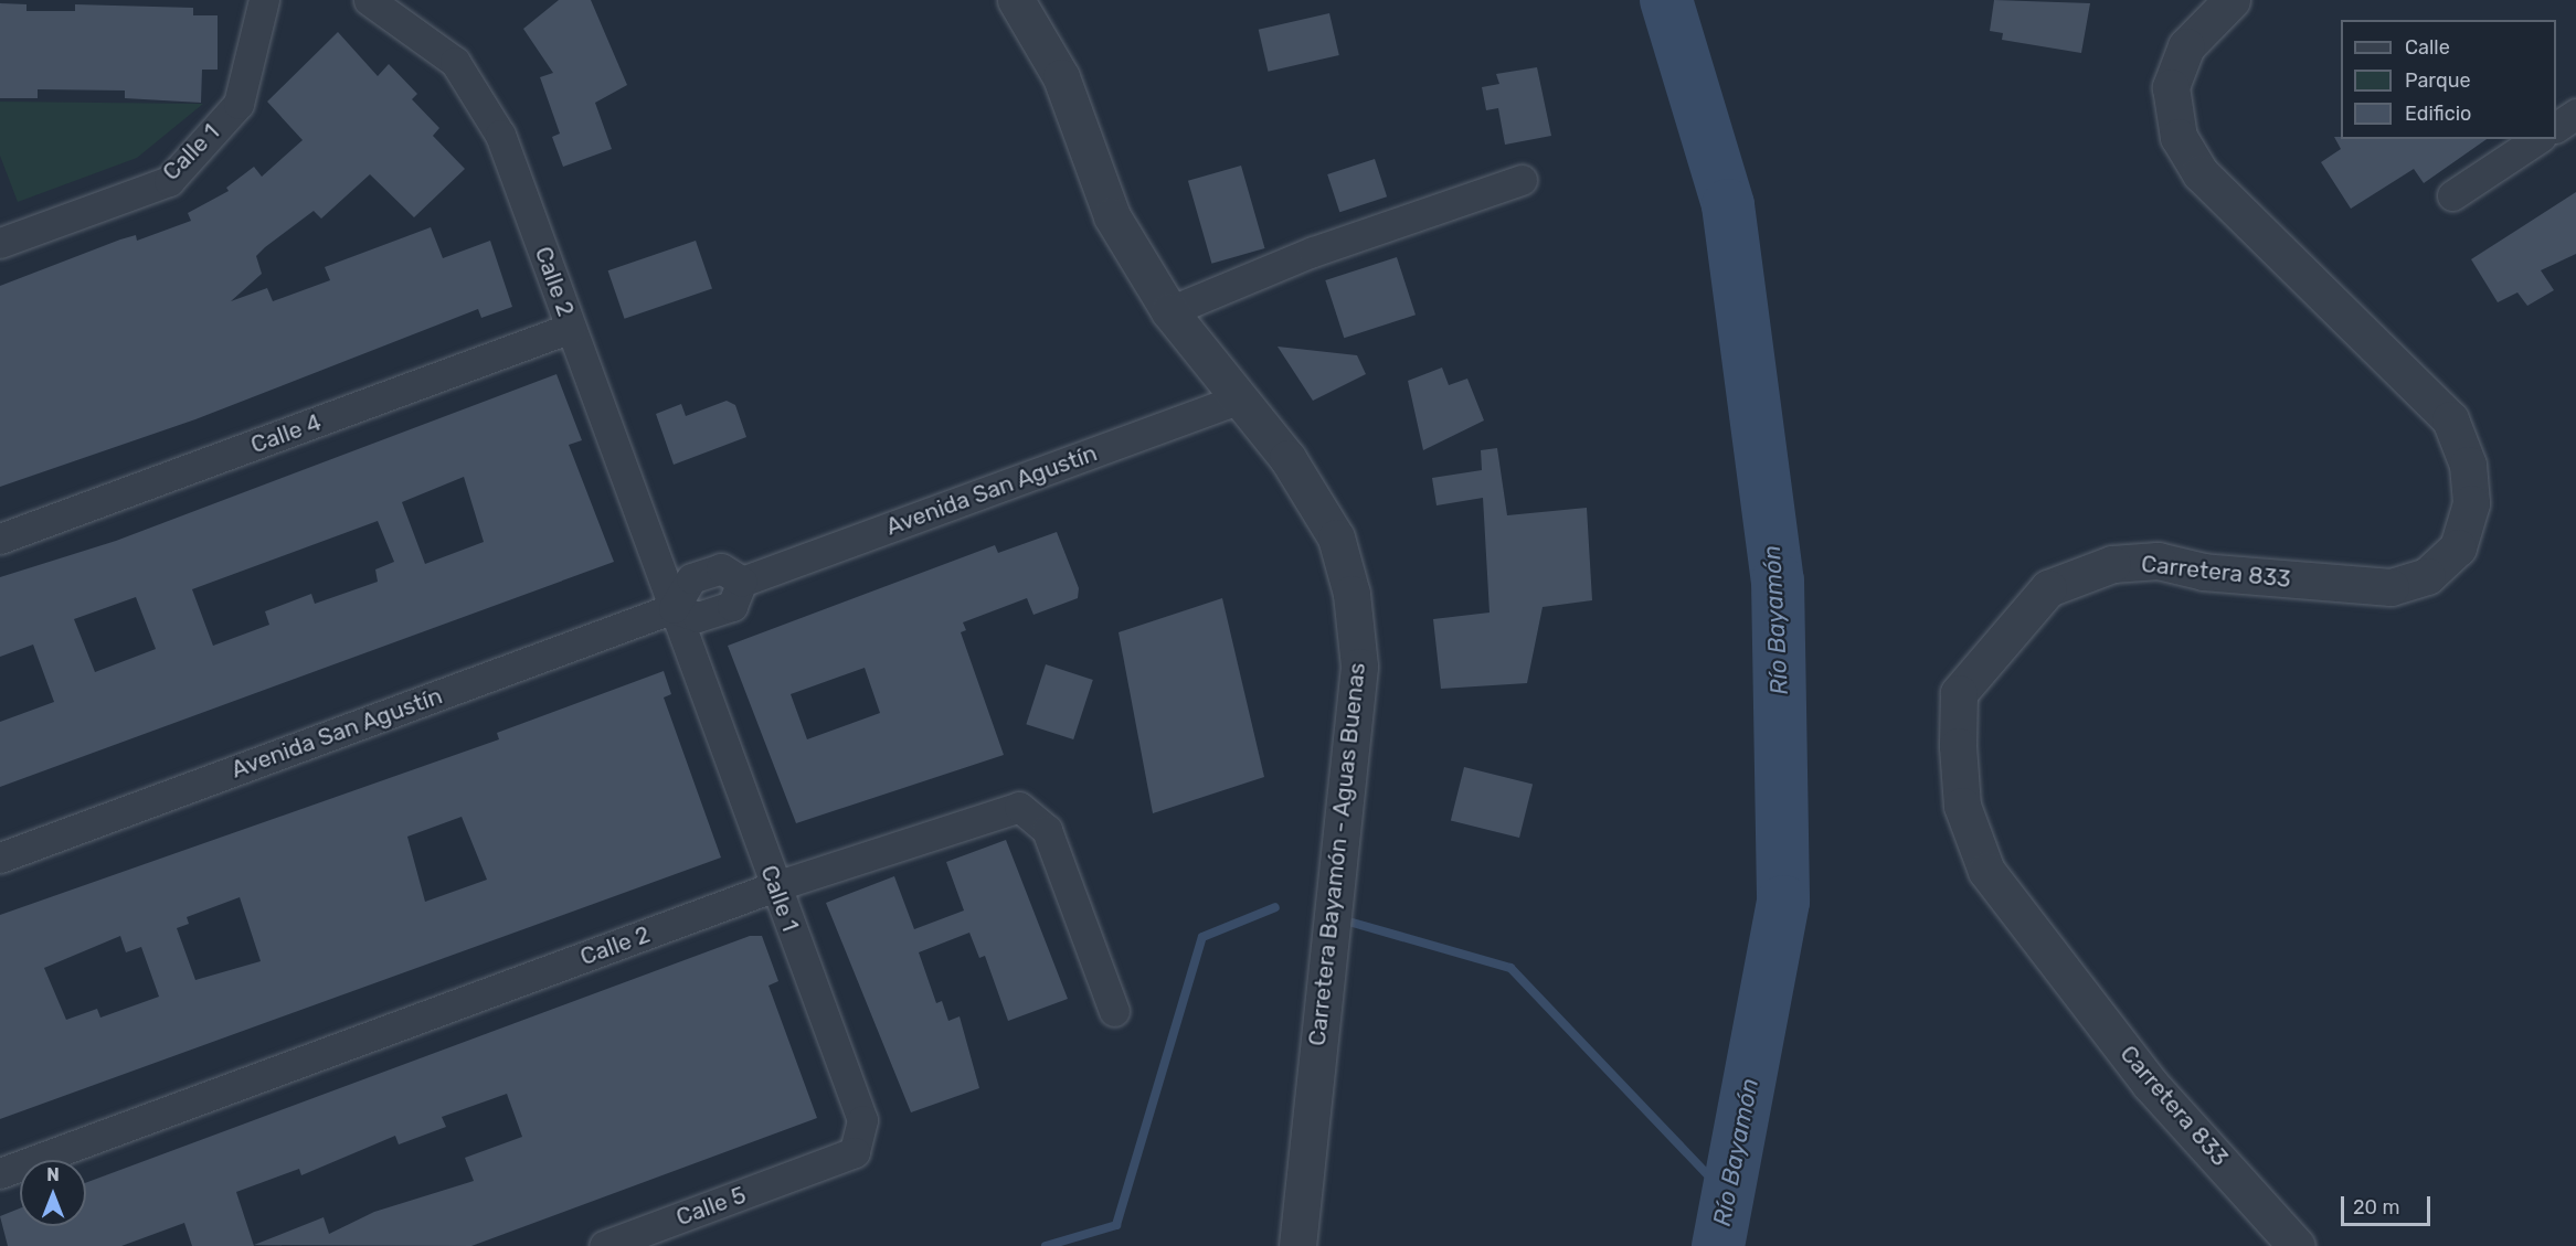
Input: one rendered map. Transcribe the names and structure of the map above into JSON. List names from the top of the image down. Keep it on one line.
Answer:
{"streets":{"street":["Calle 1","Calle 2","Calle 4","Avenida San Agustín","Carretera 833","Carretera Bayamón - Aguas Buenas","Calle 5"]},"crossings":[["Calle 1","Calle 2"],["Calle 1","Avenida San Agustín"],["Calle 1","Calle 5"],["Calle 2","Calle 4"],["Calle 2","Avenida San Agustín"],["Avenida San Agustín","Carretera Bayamón - Aguas Buenas"]],"water":["Río Bayamón"],"legend":["Calle","Parque","Edificio"],"scale_bar":"20 m","north":"top"}
